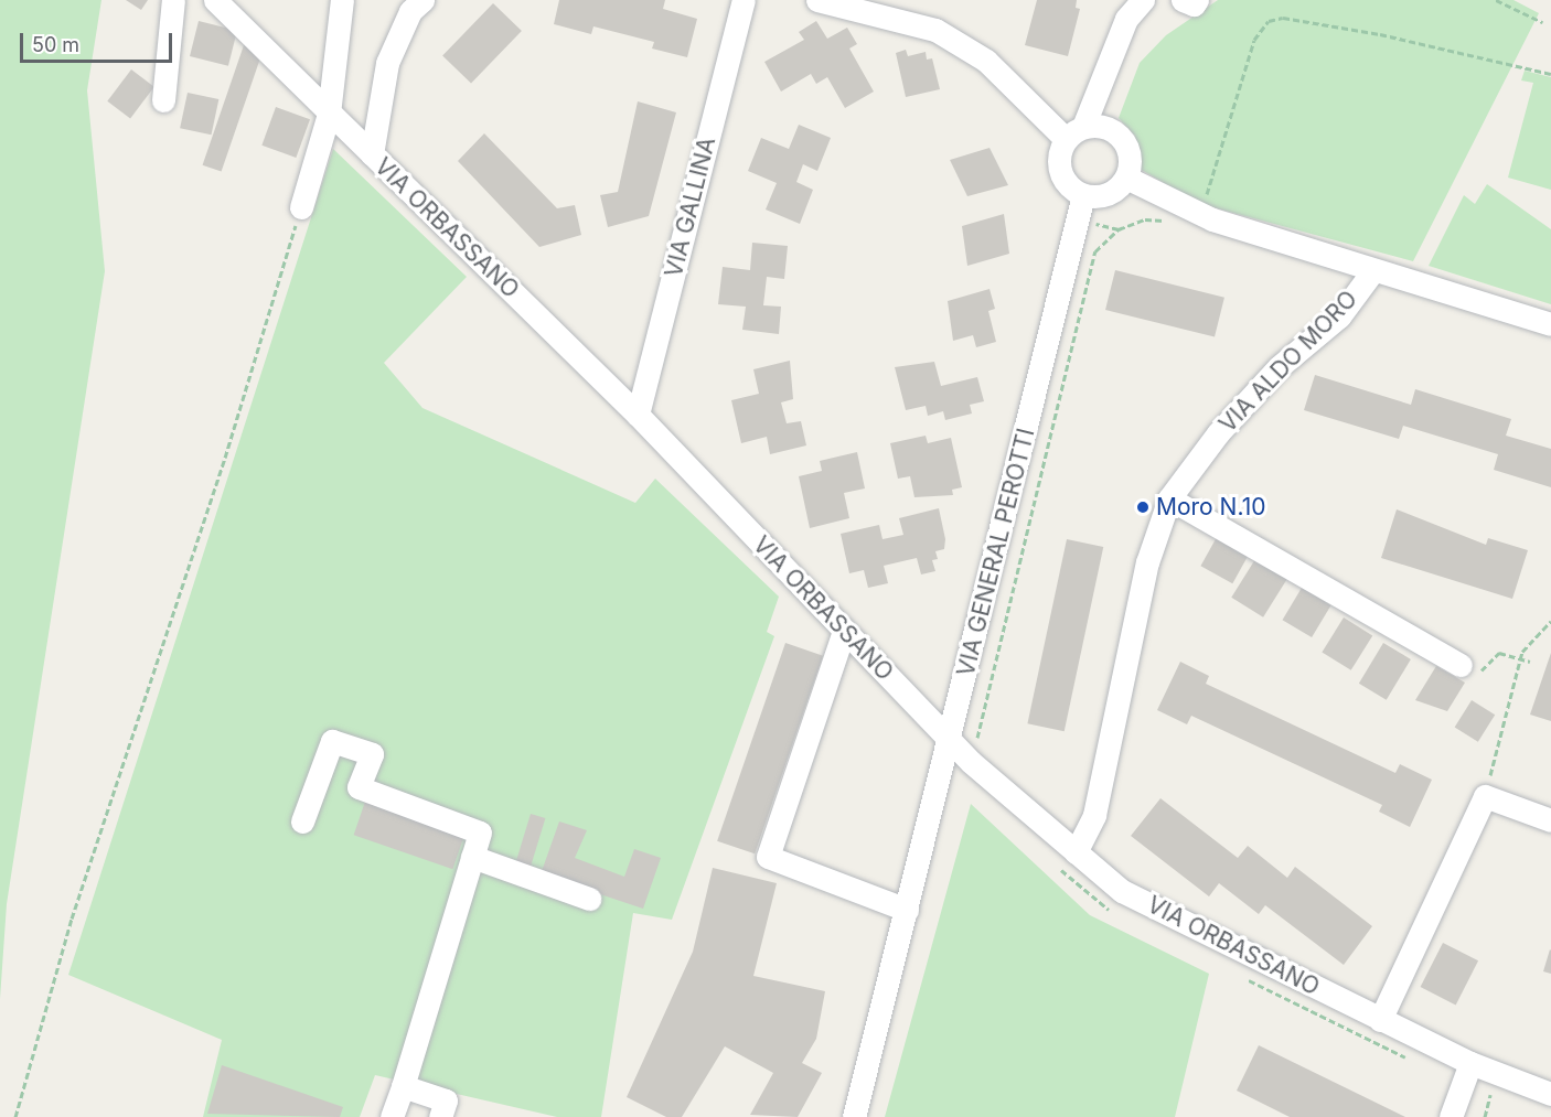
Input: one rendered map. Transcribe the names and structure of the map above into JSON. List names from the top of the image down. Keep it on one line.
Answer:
{"streets":{"street":["VIA GALLINA","VIA ORBASSANO","VIA ALDO MORO","VIA GENERAL PEROTTI"]},"crossings":[["VIA GALLINA","VIA ORBASSANO"],["VIA ORBASSANO","VIA ALDO MORO"],["VIA ORBASSANO","VIA GENERAL PEROTTI"]],"places":["Moro N.10"],"scale_bar":"50 m"}
